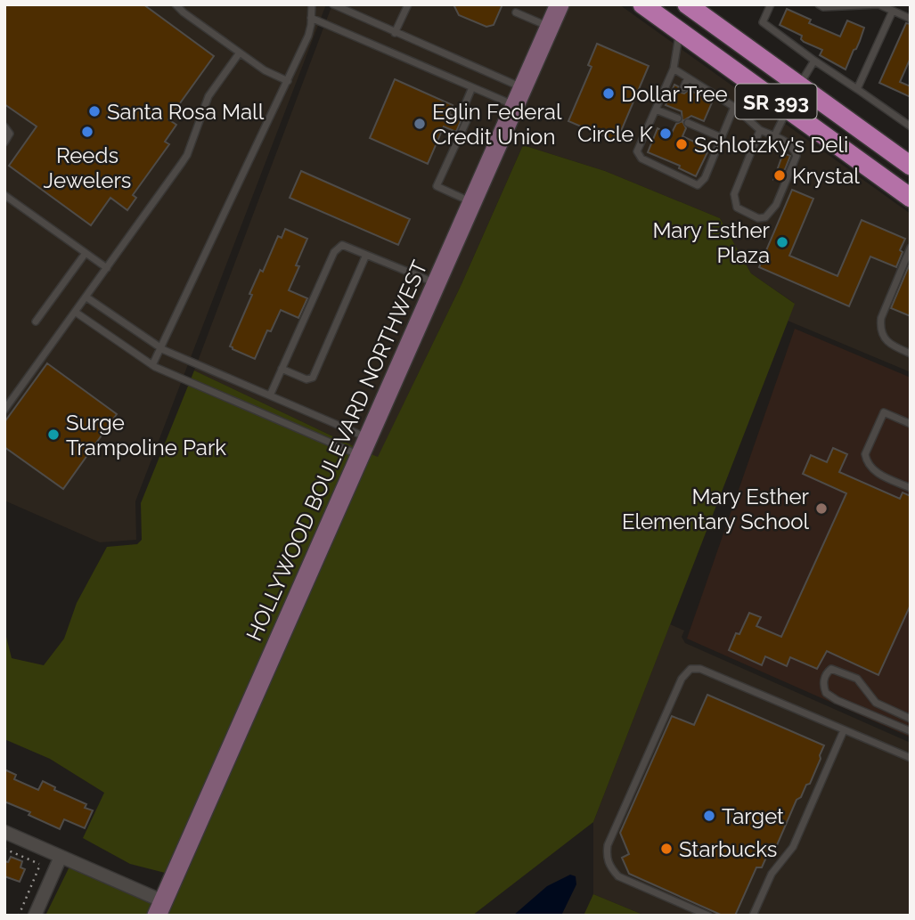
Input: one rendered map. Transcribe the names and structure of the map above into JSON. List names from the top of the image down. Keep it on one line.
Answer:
{"streets":{"main road":["SR 393"],"street":["HOLLYWOOD BOULEVARD NORTHWEST"]},"places":["Dollar Tree","Santa Rosa Mall","Eglin Federal Credit Union","Reeds Jewelers","Circle K","Schlotzky's Deli","Krystal","Mary Esther Plaza","Surge Trampoline Park","Mary Esther Elementary School","Target","Starbucks"]}
